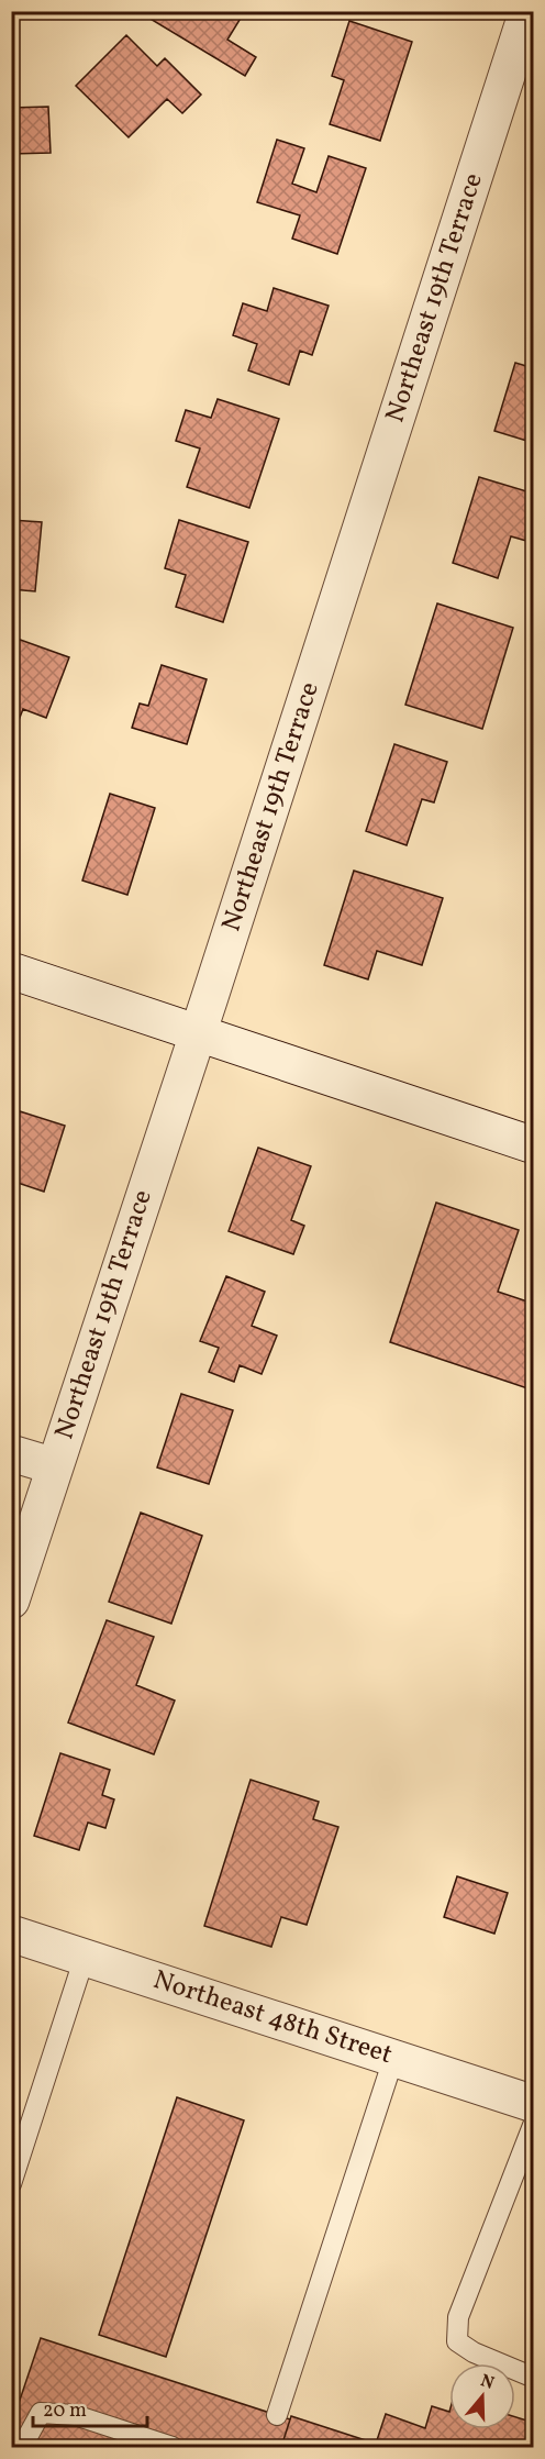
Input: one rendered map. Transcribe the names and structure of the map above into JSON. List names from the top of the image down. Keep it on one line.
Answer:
{"streets":{"street":["Northeast 19th Terrace","Northeast 48th Street"]},"scale_bar":"20 m","north":"top"}
